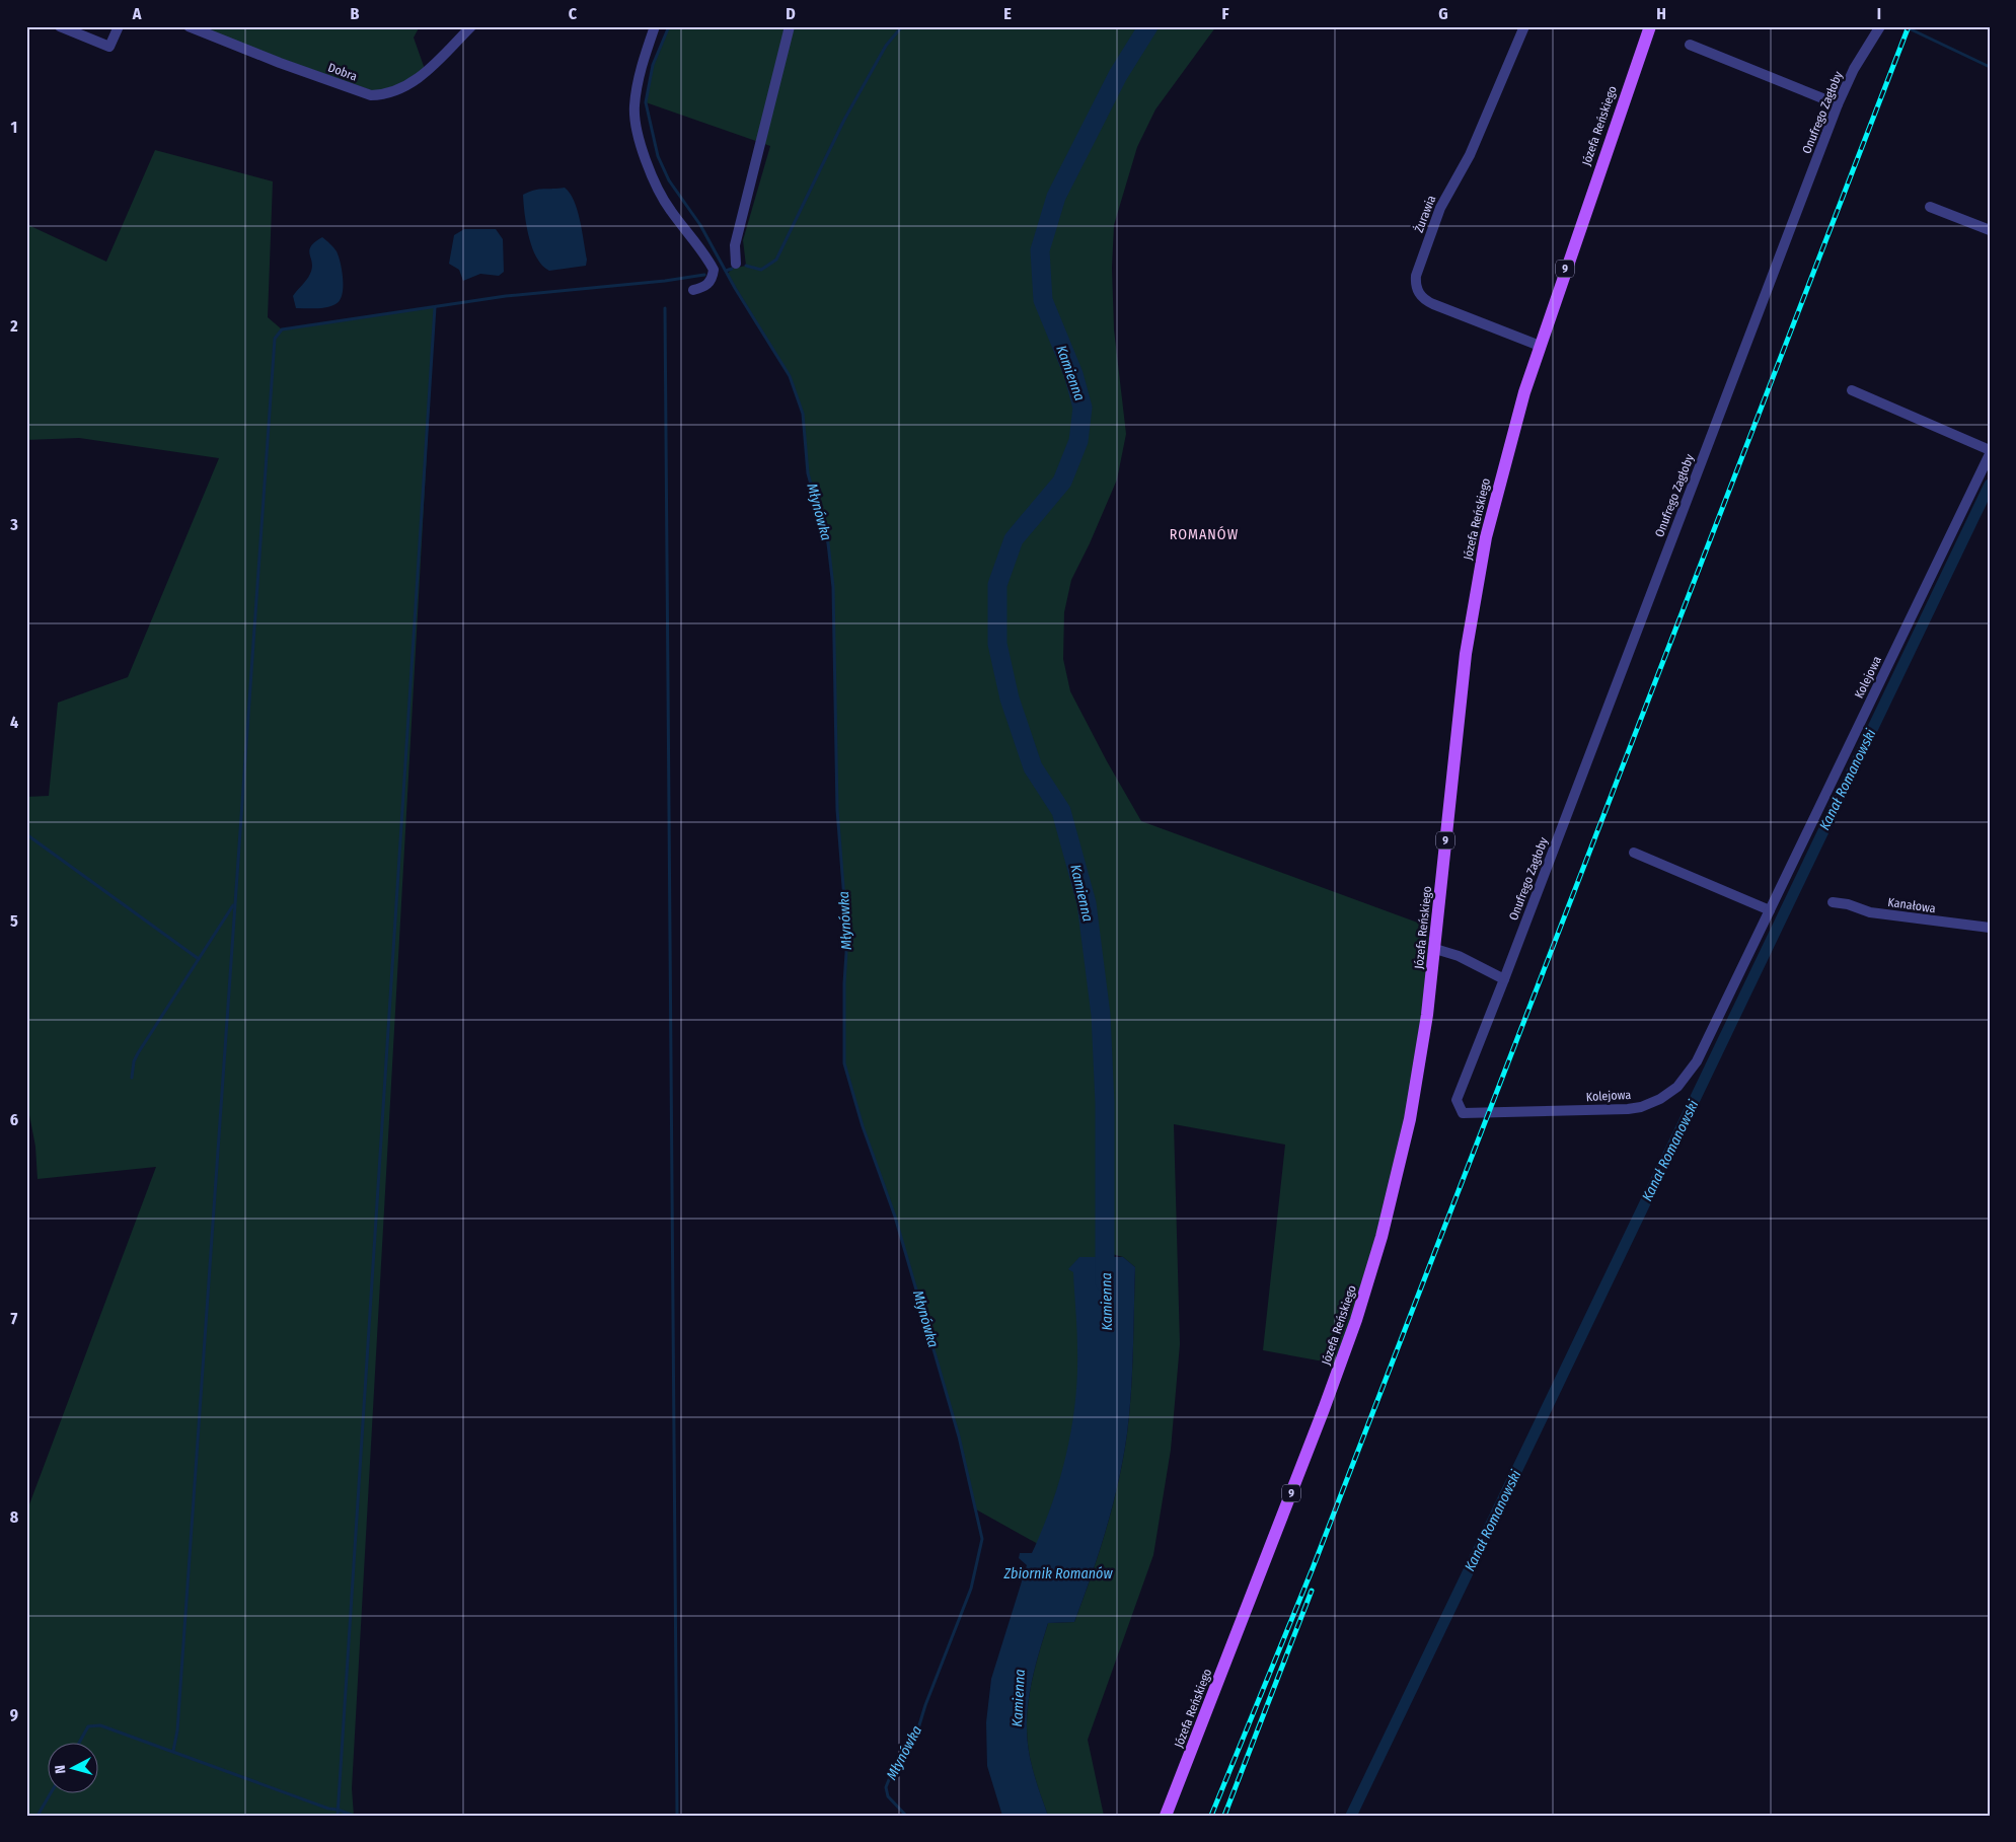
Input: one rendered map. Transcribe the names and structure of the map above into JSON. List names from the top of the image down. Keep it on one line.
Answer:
{"streets":{"main road":["Józefa Reńskiego","9"],"street":["Dobra","Onufrego Zagłoby","Żurawia","Kolejowa","Kanałowa"]},"crossings":[["Onufrego Zagłoby","Kolejowa"],["Józefa Reńskiego","Żurawia"]],"districts":["ROMANÓW"],"water":["Kamienna","Młynówka","Kanał Romanowski","Zbiornik Romanów"],"north":"left","grid":{"columns":["A","B","C","D","E","F","G","H","I"],"rows":["1","2","3","4","5","6","7","8","9"]}}
